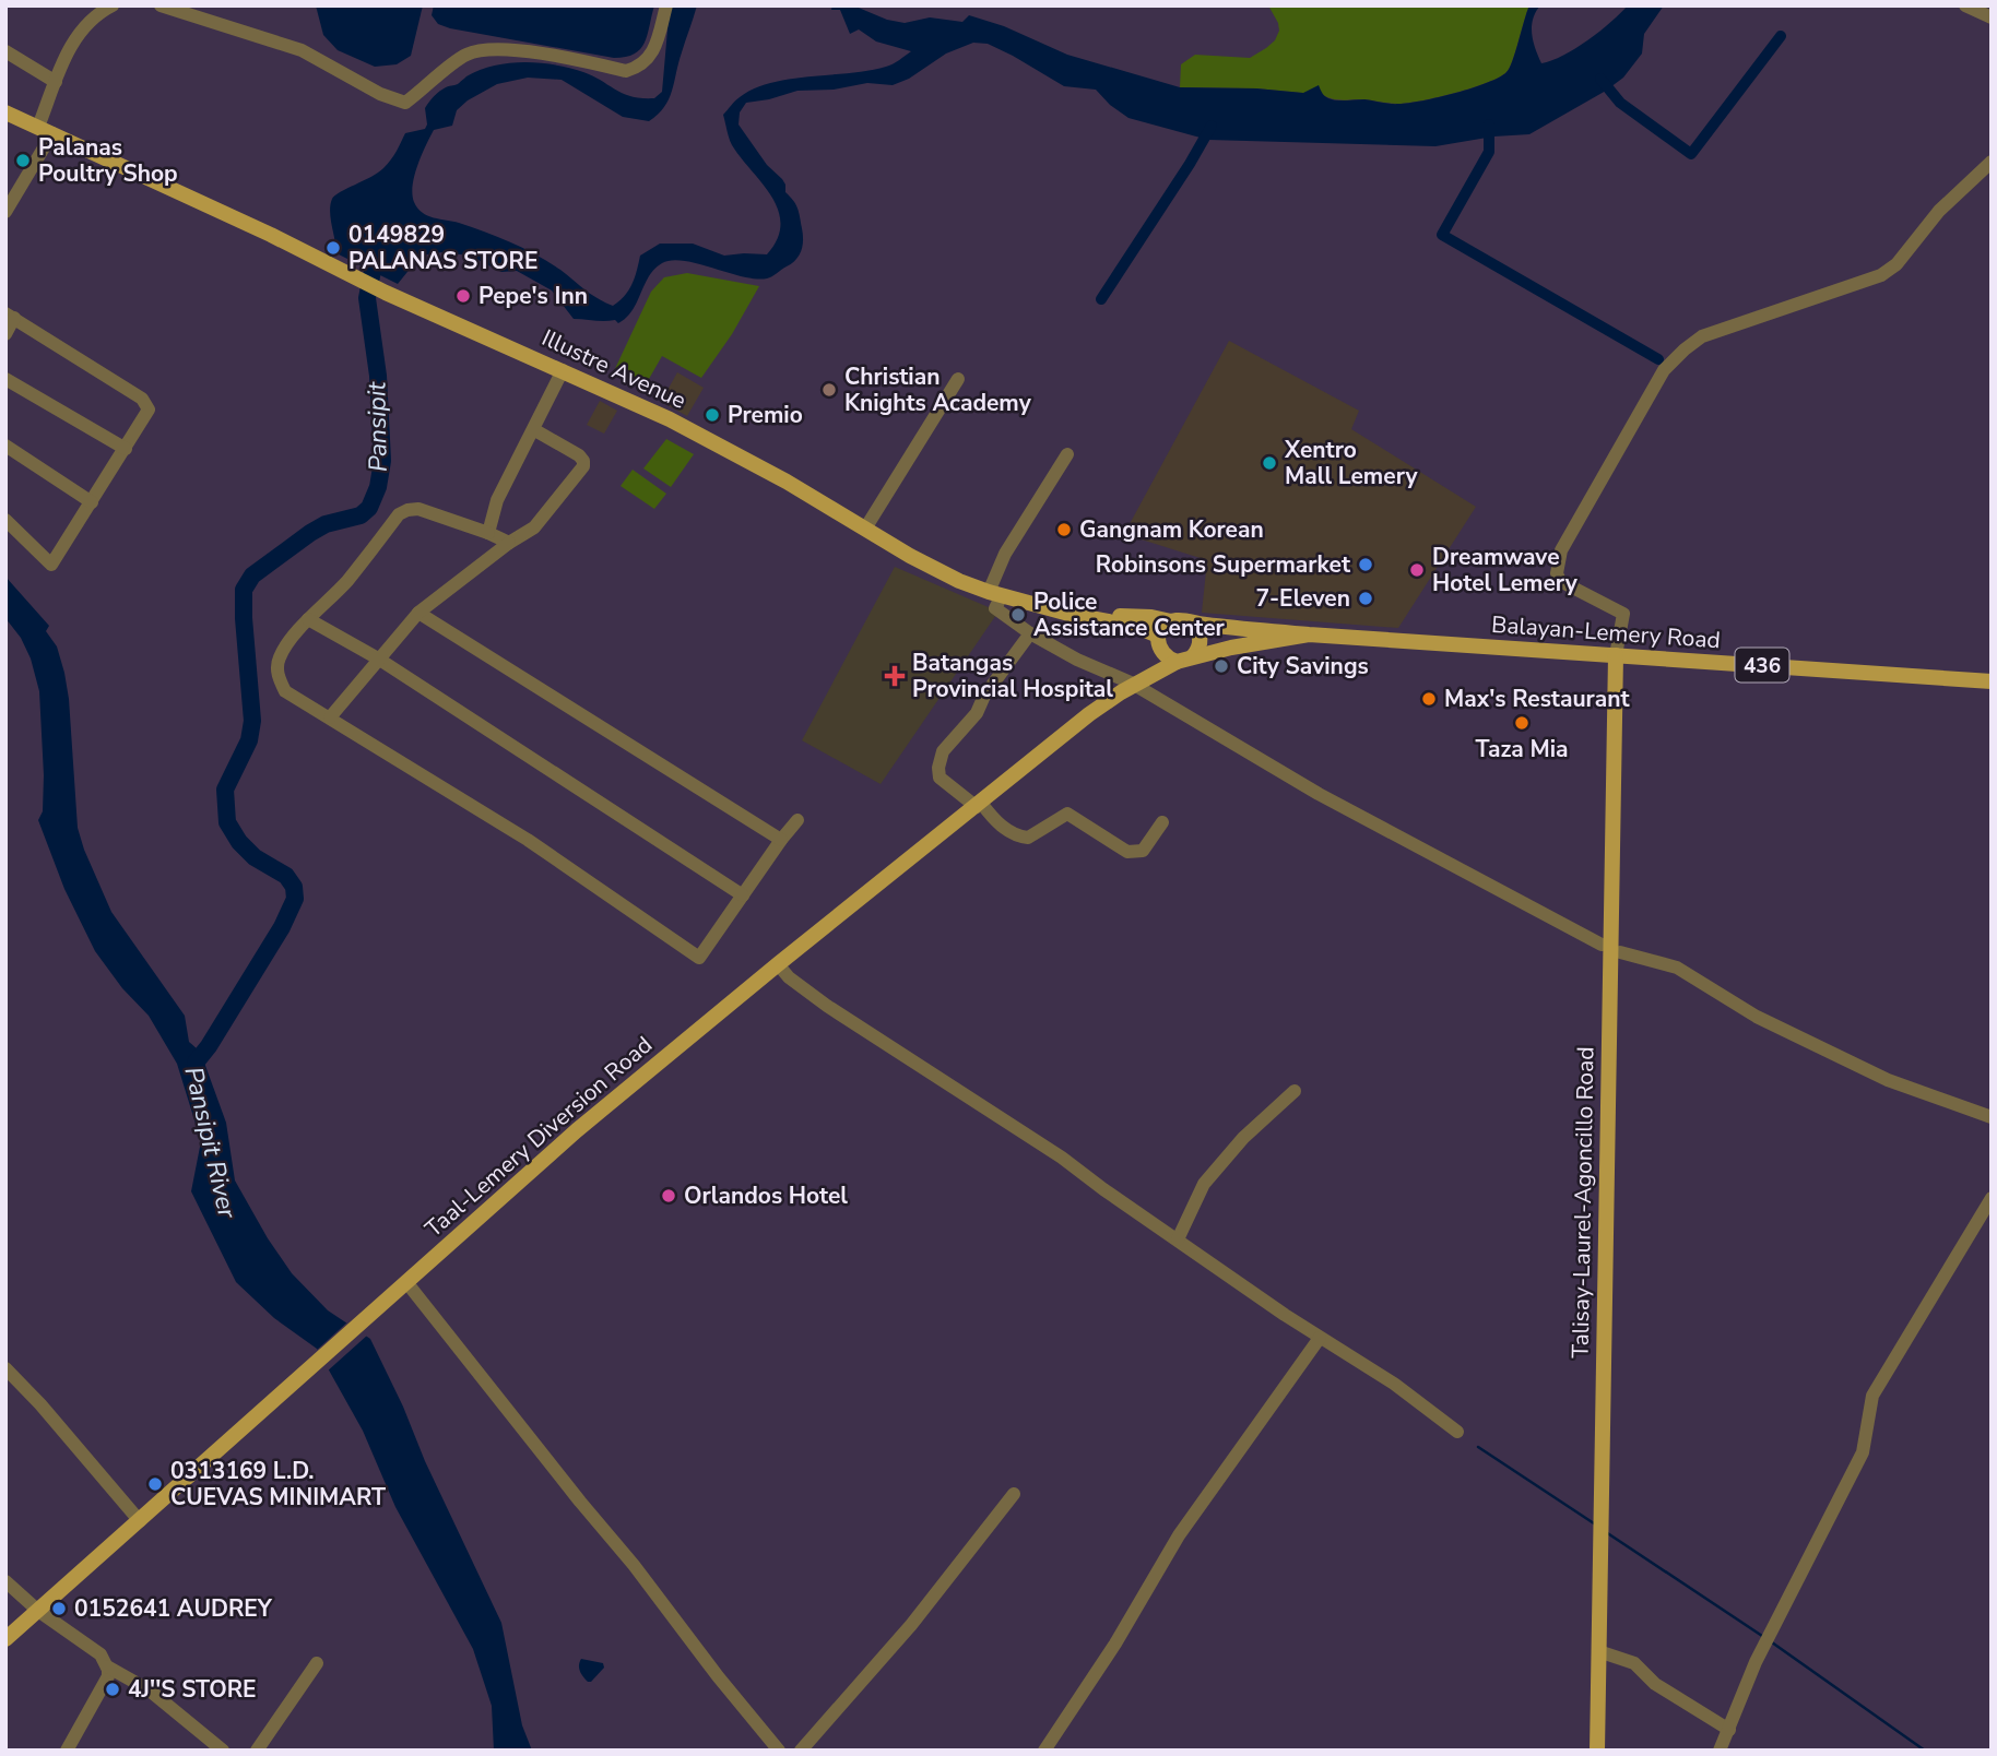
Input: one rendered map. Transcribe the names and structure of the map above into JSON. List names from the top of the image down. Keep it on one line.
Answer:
{"streets":{"main road":["Illustre Avenue","Balayan-Lemery Road","436","Taal-Lemery Diversion Road","Talisay-Laurel-Agoncillo Road"]},"crossings":[["Illustre Avenue","Balayan-Lemery Road"],["Illustre Avenue","436"],["Illustre Avenue","Taal-Lemery Diversion Road"],["Balayan-Lemery Road","436"],["Balayan-Lemery Road","Taal-Lemery Diversion Road"],["Balayan-Lemery Road","Talisay-Laurel-Agoncillo Road"],["436","Taal-Lemery Diversion Road"]],"water":["Pansipit","Pansipit River"],"places":{"other":["Palanas Poultry Shop","0149829 PALANAS STORE","Pepe's Inn","Christian Knights Academy","Premio","Xentro Mall Lemery","Gangnam Korean","Robinsons Supermarket","Dreamwave Hotel Lemery","7-Eleven","Police Assistance Center","City Savings","Max's Restaurant","Taza Mia","Orlandos Hotel","0313169 L.D. CUEVAS MINIMART","0152641 AUDREY","4J''S STORE"],"health":["Batangas Provincial Hospital"]}}
